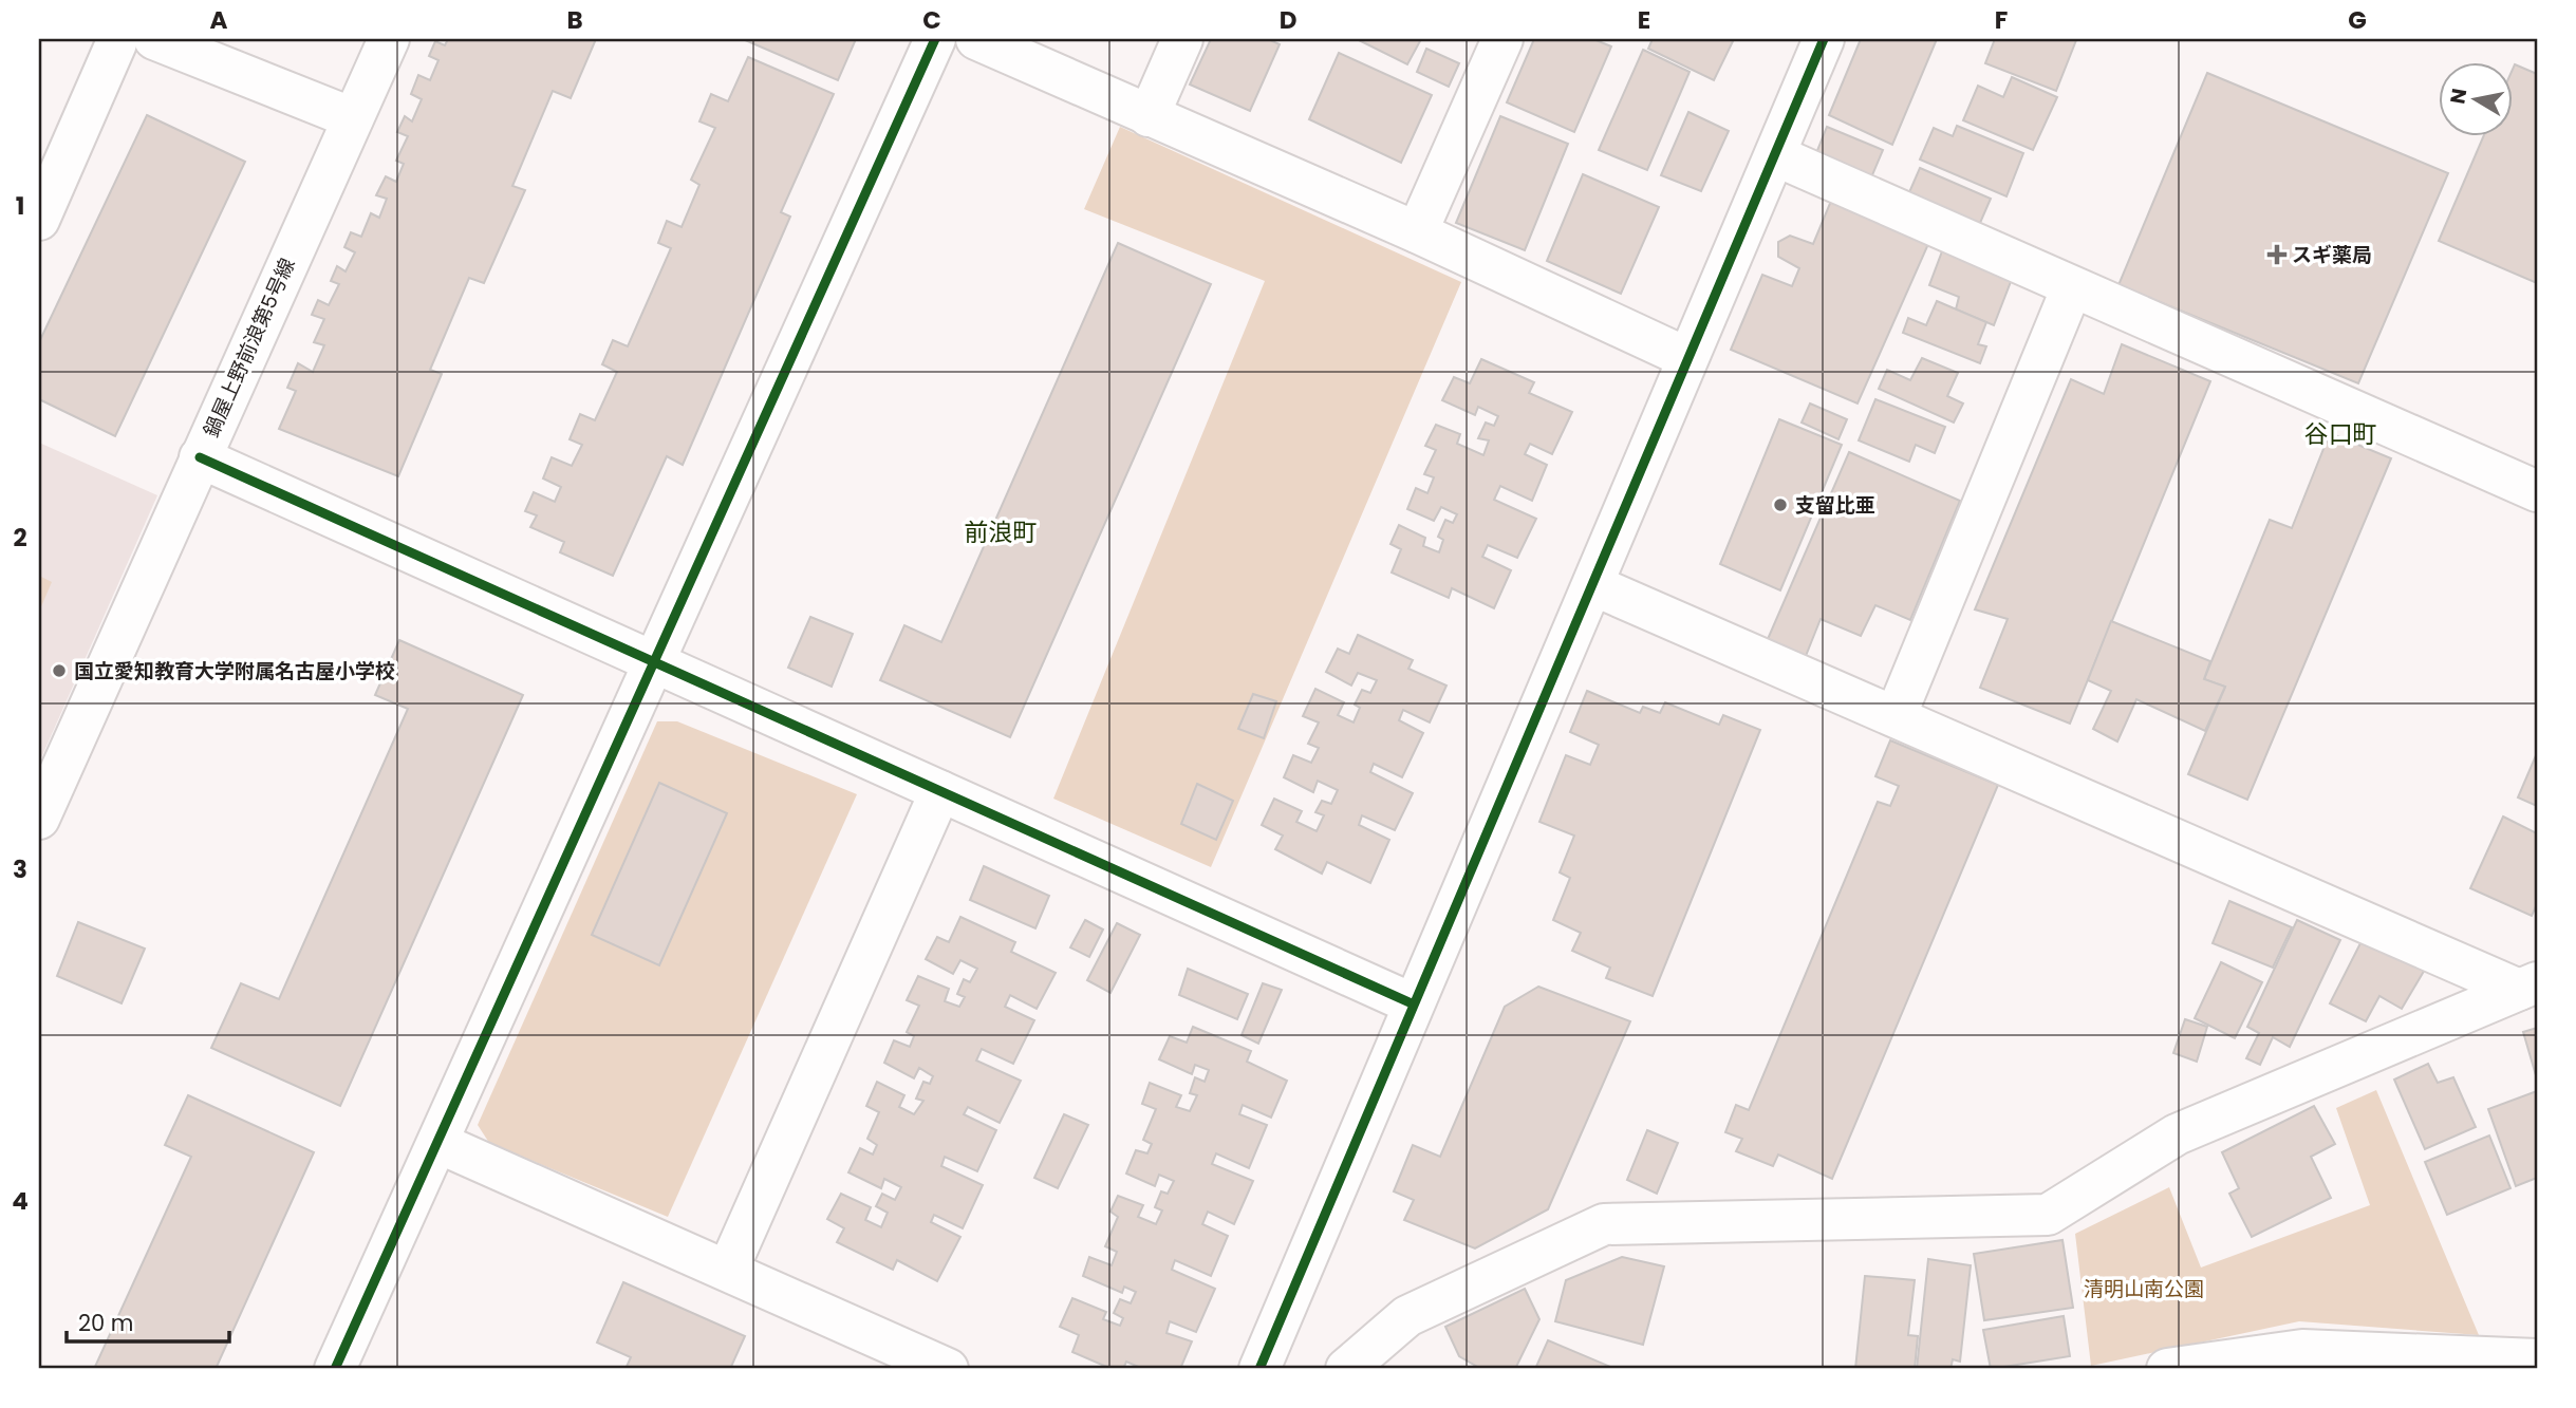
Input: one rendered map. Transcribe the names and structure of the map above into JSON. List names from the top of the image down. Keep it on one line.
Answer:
{"streets":{"street":["鍋屋上野前浪第5号線"]},"districts":["谷口町","前浪町"],"parks":["清明山南公園"],"places":{"health":["スギ薬局"],"other":["支留比亜","国立愛知教育大学附属名古屋小学校"]},"scale_bar":"20 m","north":"left","grid":{"columns":["A","B","C","D","E","F","G"],"rows":["1","2","3","4"]}}
